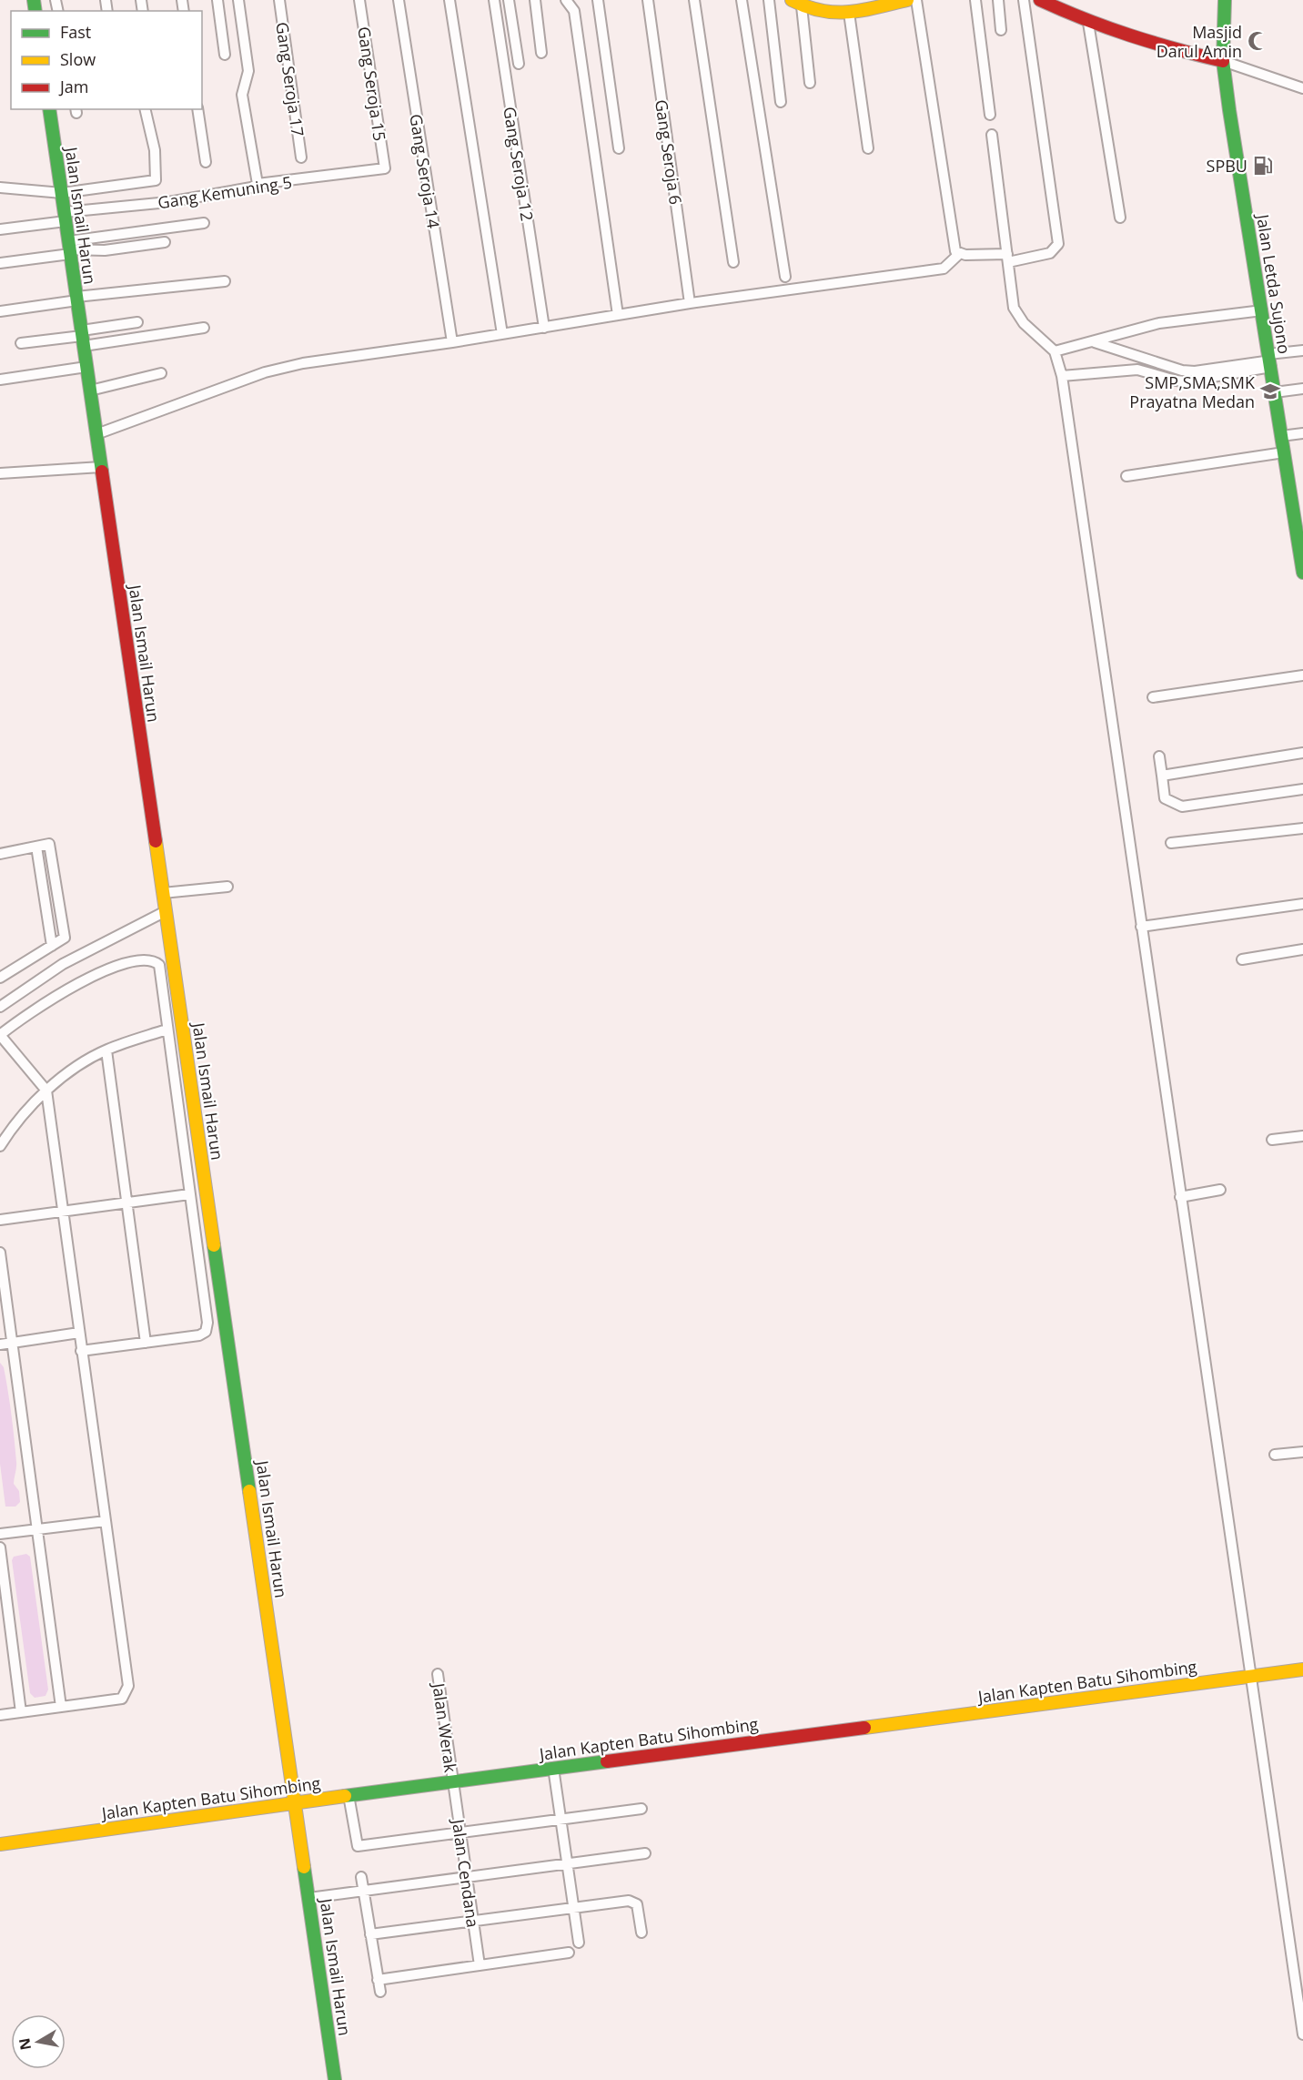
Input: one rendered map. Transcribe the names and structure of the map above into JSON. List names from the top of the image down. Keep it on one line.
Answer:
{"streets":{"main road":["Jalan Ismail Harun","Jalan Letda Sujono","Jalan Kapten Batu Sihombing"],"street":["Gang Seroja 17","Gang Seroja 15","Gang Seroja 6","Gang Seroja 12","Gang Seroja 14","Gang Kemuning 5","Jalan Werak","Jalan Cendana"]},"crossings":[["Gang Seroja 15","Gang Kemuning 5"],["Gang Kemuning 5","Jalan Ismail Harun"],["Jalan Ismail Harun","Jalan Kapten Batu Sihombing"],["Jalan Kapten Batu Sihombing","Jalan Werak"],["Jalan Kapten Batu Sihombing","Jalan Cendana"],["Jalan Werak","Jalan Cendana"]],"places":{"mosque":["Masjid Darul Amin"],"fuel station":["SPBU"],"school or university":["SMP,SMA,SMK Prayatna Medan"]},"legend":["Fast","Slow","Jam"],"north":"left"}
